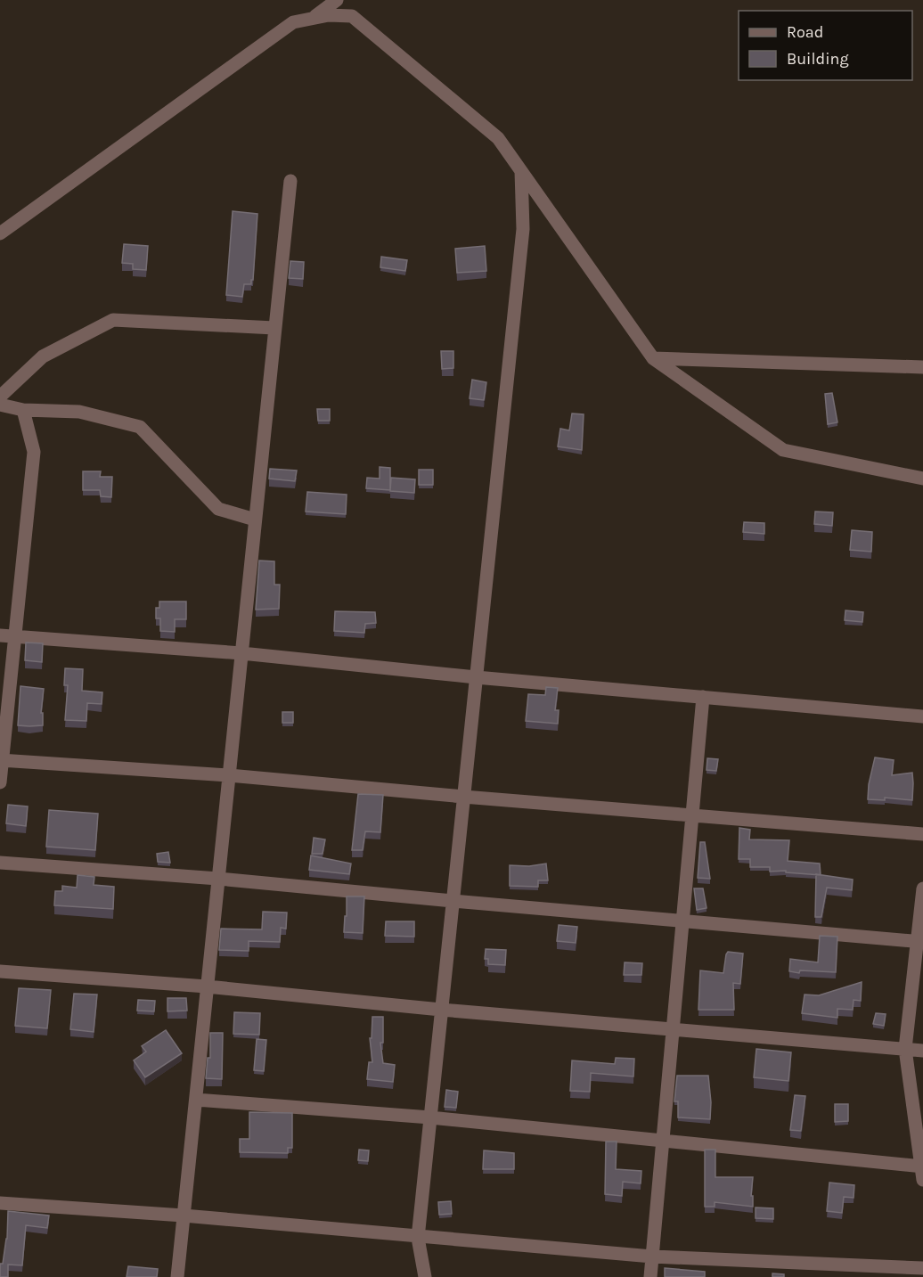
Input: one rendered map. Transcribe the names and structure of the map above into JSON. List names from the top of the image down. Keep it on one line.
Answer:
{"legend":["Road","Building"]}
